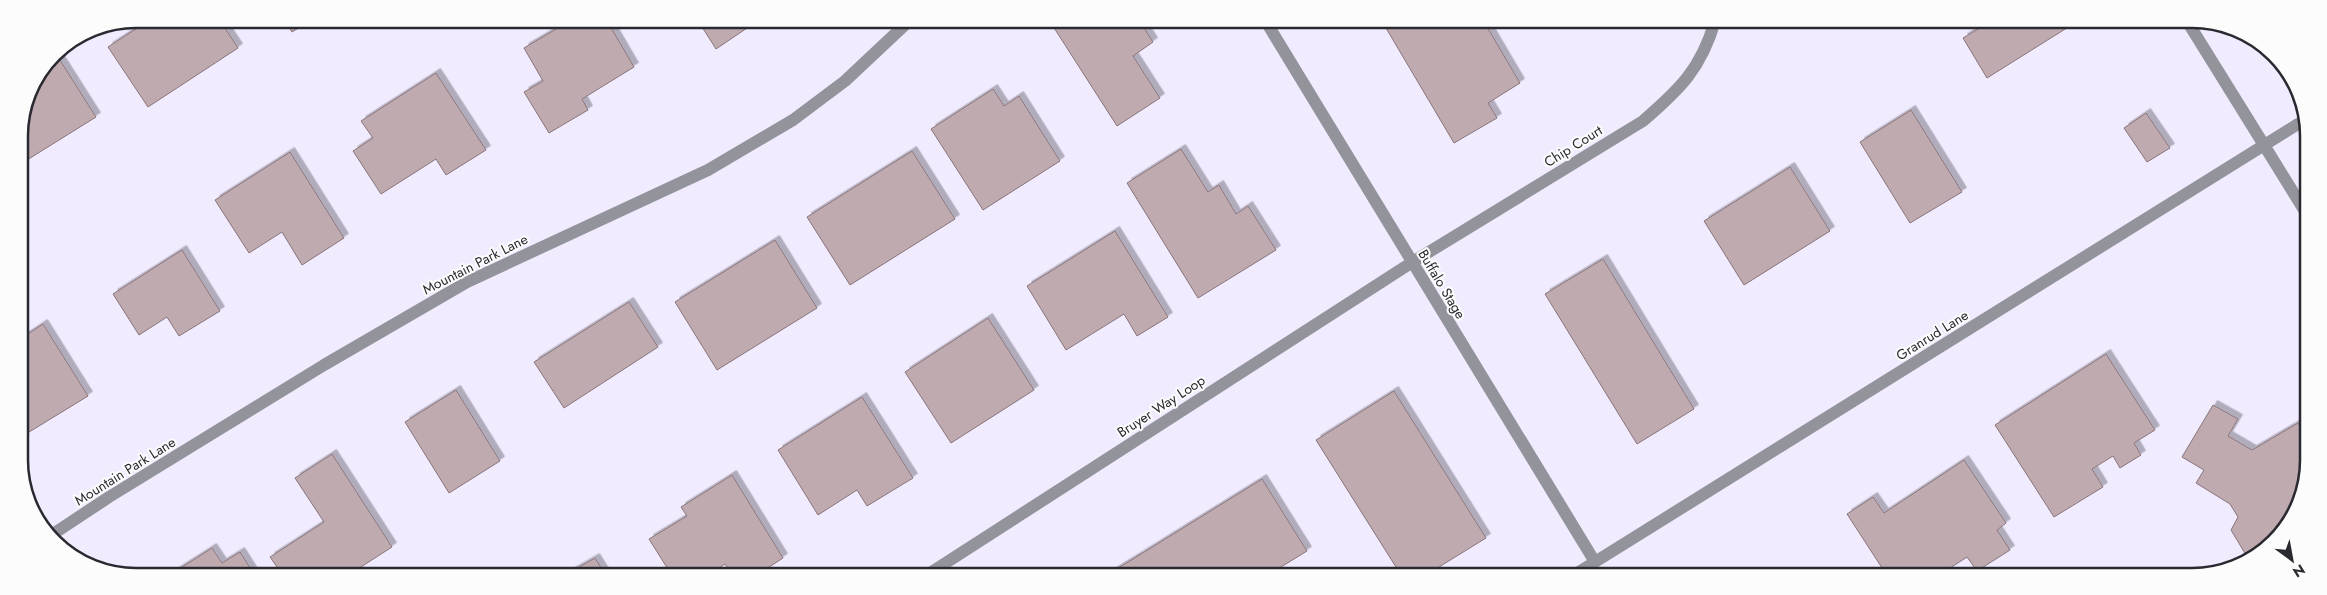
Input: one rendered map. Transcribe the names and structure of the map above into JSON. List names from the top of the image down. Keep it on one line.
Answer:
{"streets":{"street":["Chip Court","Mountain Park Lane","Buffalo Stage","Granrud Lane","Bruyer Way Loop"]},"crossings":[["Chip Court","Buffalo Stage"],["Chip Court","Bruyer Way Loop"],["Buffalo Stage","Granrud Lane"],["Buffalo Stage","Bruyer Way Loop"]],"north":"bottom right"}
